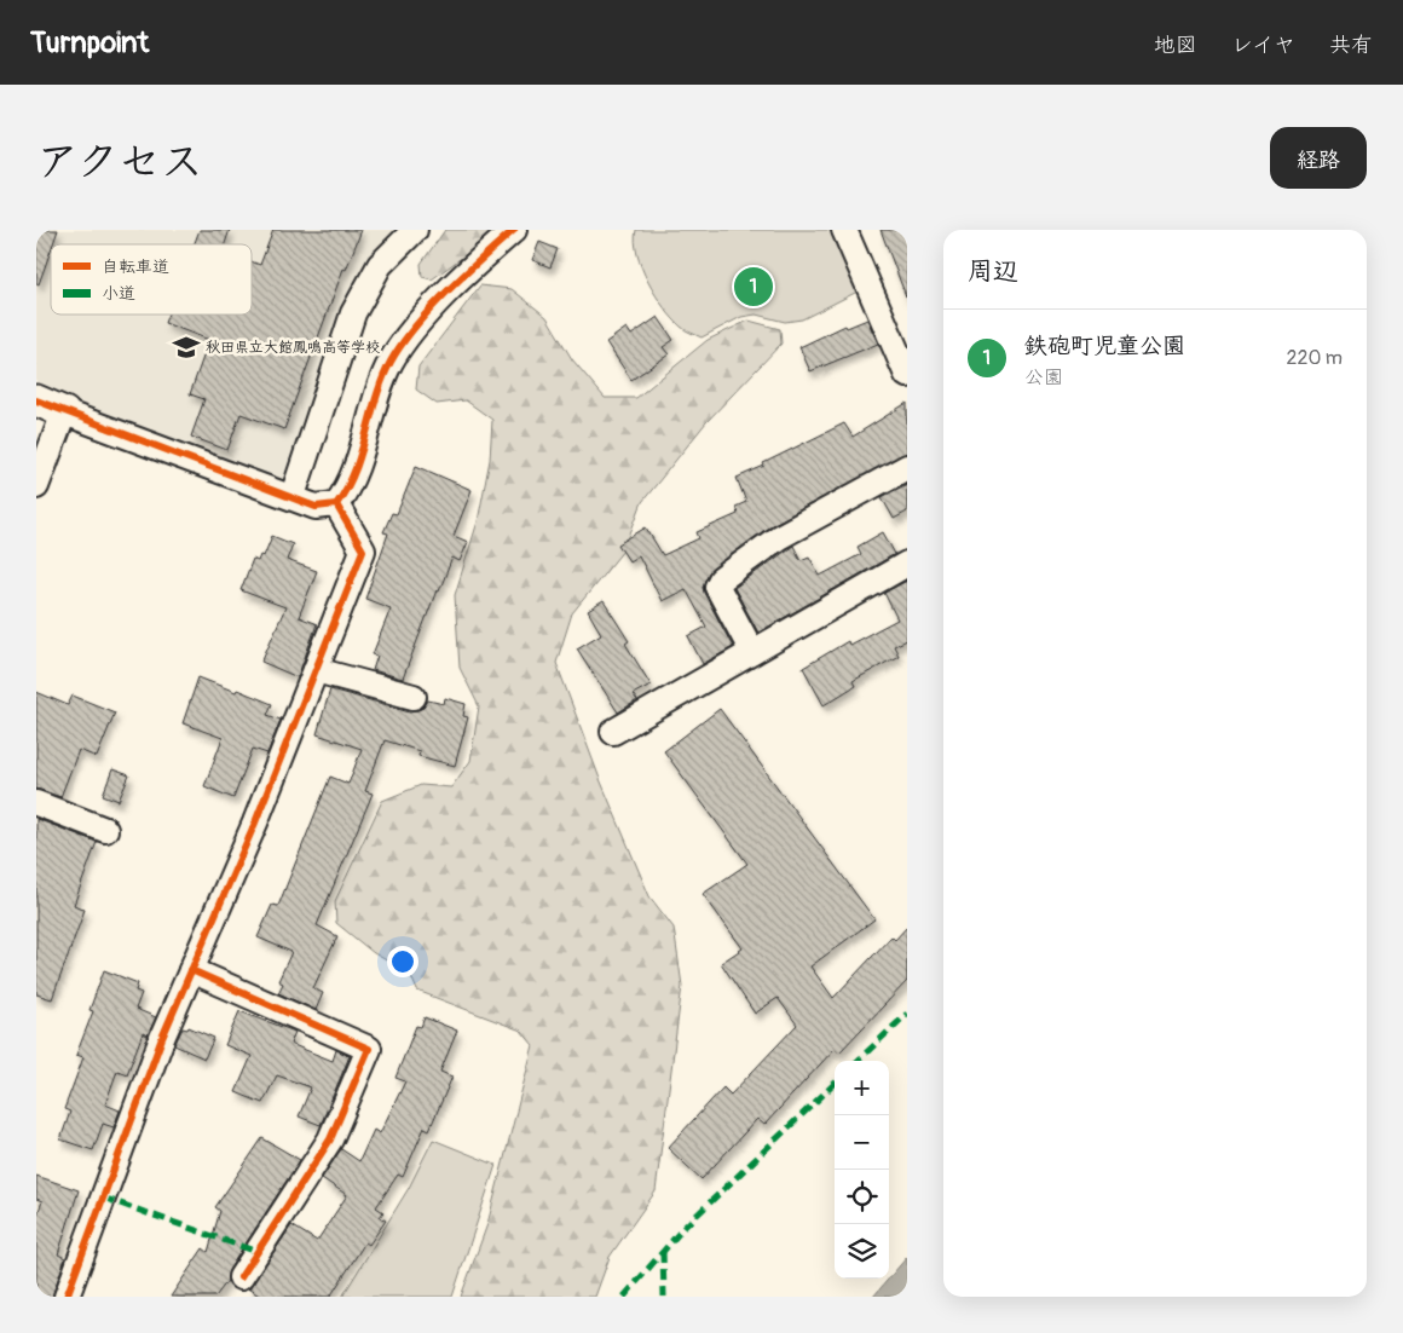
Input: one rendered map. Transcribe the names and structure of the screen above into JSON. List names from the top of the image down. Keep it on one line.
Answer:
{"places":{"school or university":["秋田県立大館鳳鳴高等学校"]},"legend":["自転車道","小道"],"page":{"header":"Turnpoint","nav":["地図","レイヤ","共有"],"title":"アクセス","buttons":"経路","heading":"周辺","pins":"1","list":[{"mark":"1","name":"鉄砲町児童公園","note":"公園","value":"220 m"}],"map_buttons":["+","−"]}}
